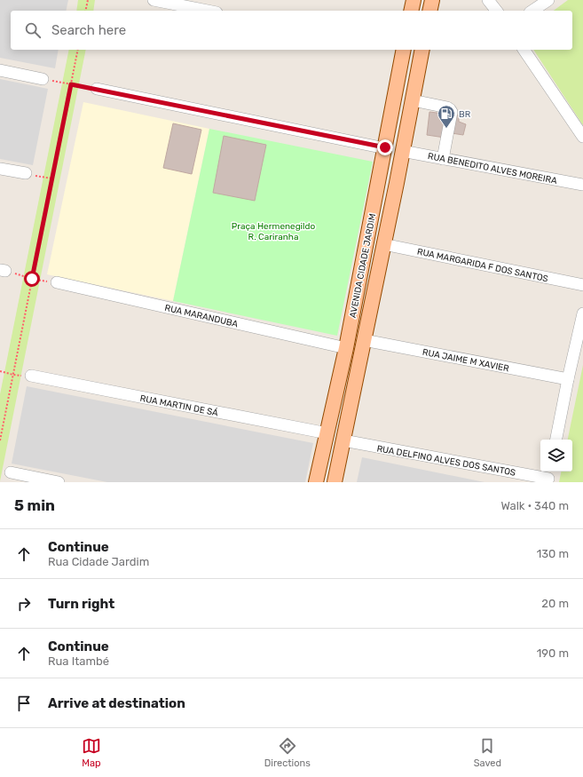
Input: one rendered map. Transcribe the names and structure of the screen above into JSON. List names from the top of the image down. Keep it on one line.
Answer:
{"streets":{"main road":["AVENIDA CIDADE JARDIM"],"street":["RUA BENEDITO ALVES MOREIRA","RUA MARGARIDA F DOS SANTOS","RUA MARANDUBA","RUA JAIME M XAVIER","RUA MARTIN DE SÁ","RUA DELFINO ALVES DOS SANTOS"]},"crossings":[["RUA BENEDITO ALVES MOREIRA","AVENIDA CIDADE JARDIM"],["RUA MARGARIDA F DOS SANTOS","AVENIDA CIDADE JARDIM"],["AVENIDA CIDADE JARDIM","RUA MARANDUBA"],["AVENIDA CIDADE JARDIM","RUA JAIME M XAVIER"],["AVENIDA CIDADE JARDIM","RUA MARTIN DE SÁ"],["AVENIDA CIDADE JARDIM","RUA DELFINO ALVES DOS SANTOS"]],"parks":["Praça Hermenegildo R. Cariranha"],"places":{"fuel station":["BR"]},"page":{"search":"Search here","heading":["5 min","Walk · 340 m"],"list":[["Continue","Rua Cidade Jardim","130 m"],["Turn right","20 m"],["Continue","Rua Itambé","190 m"],"Arrive at destination"],"nav":["Map","Directions","Saved"]}}
